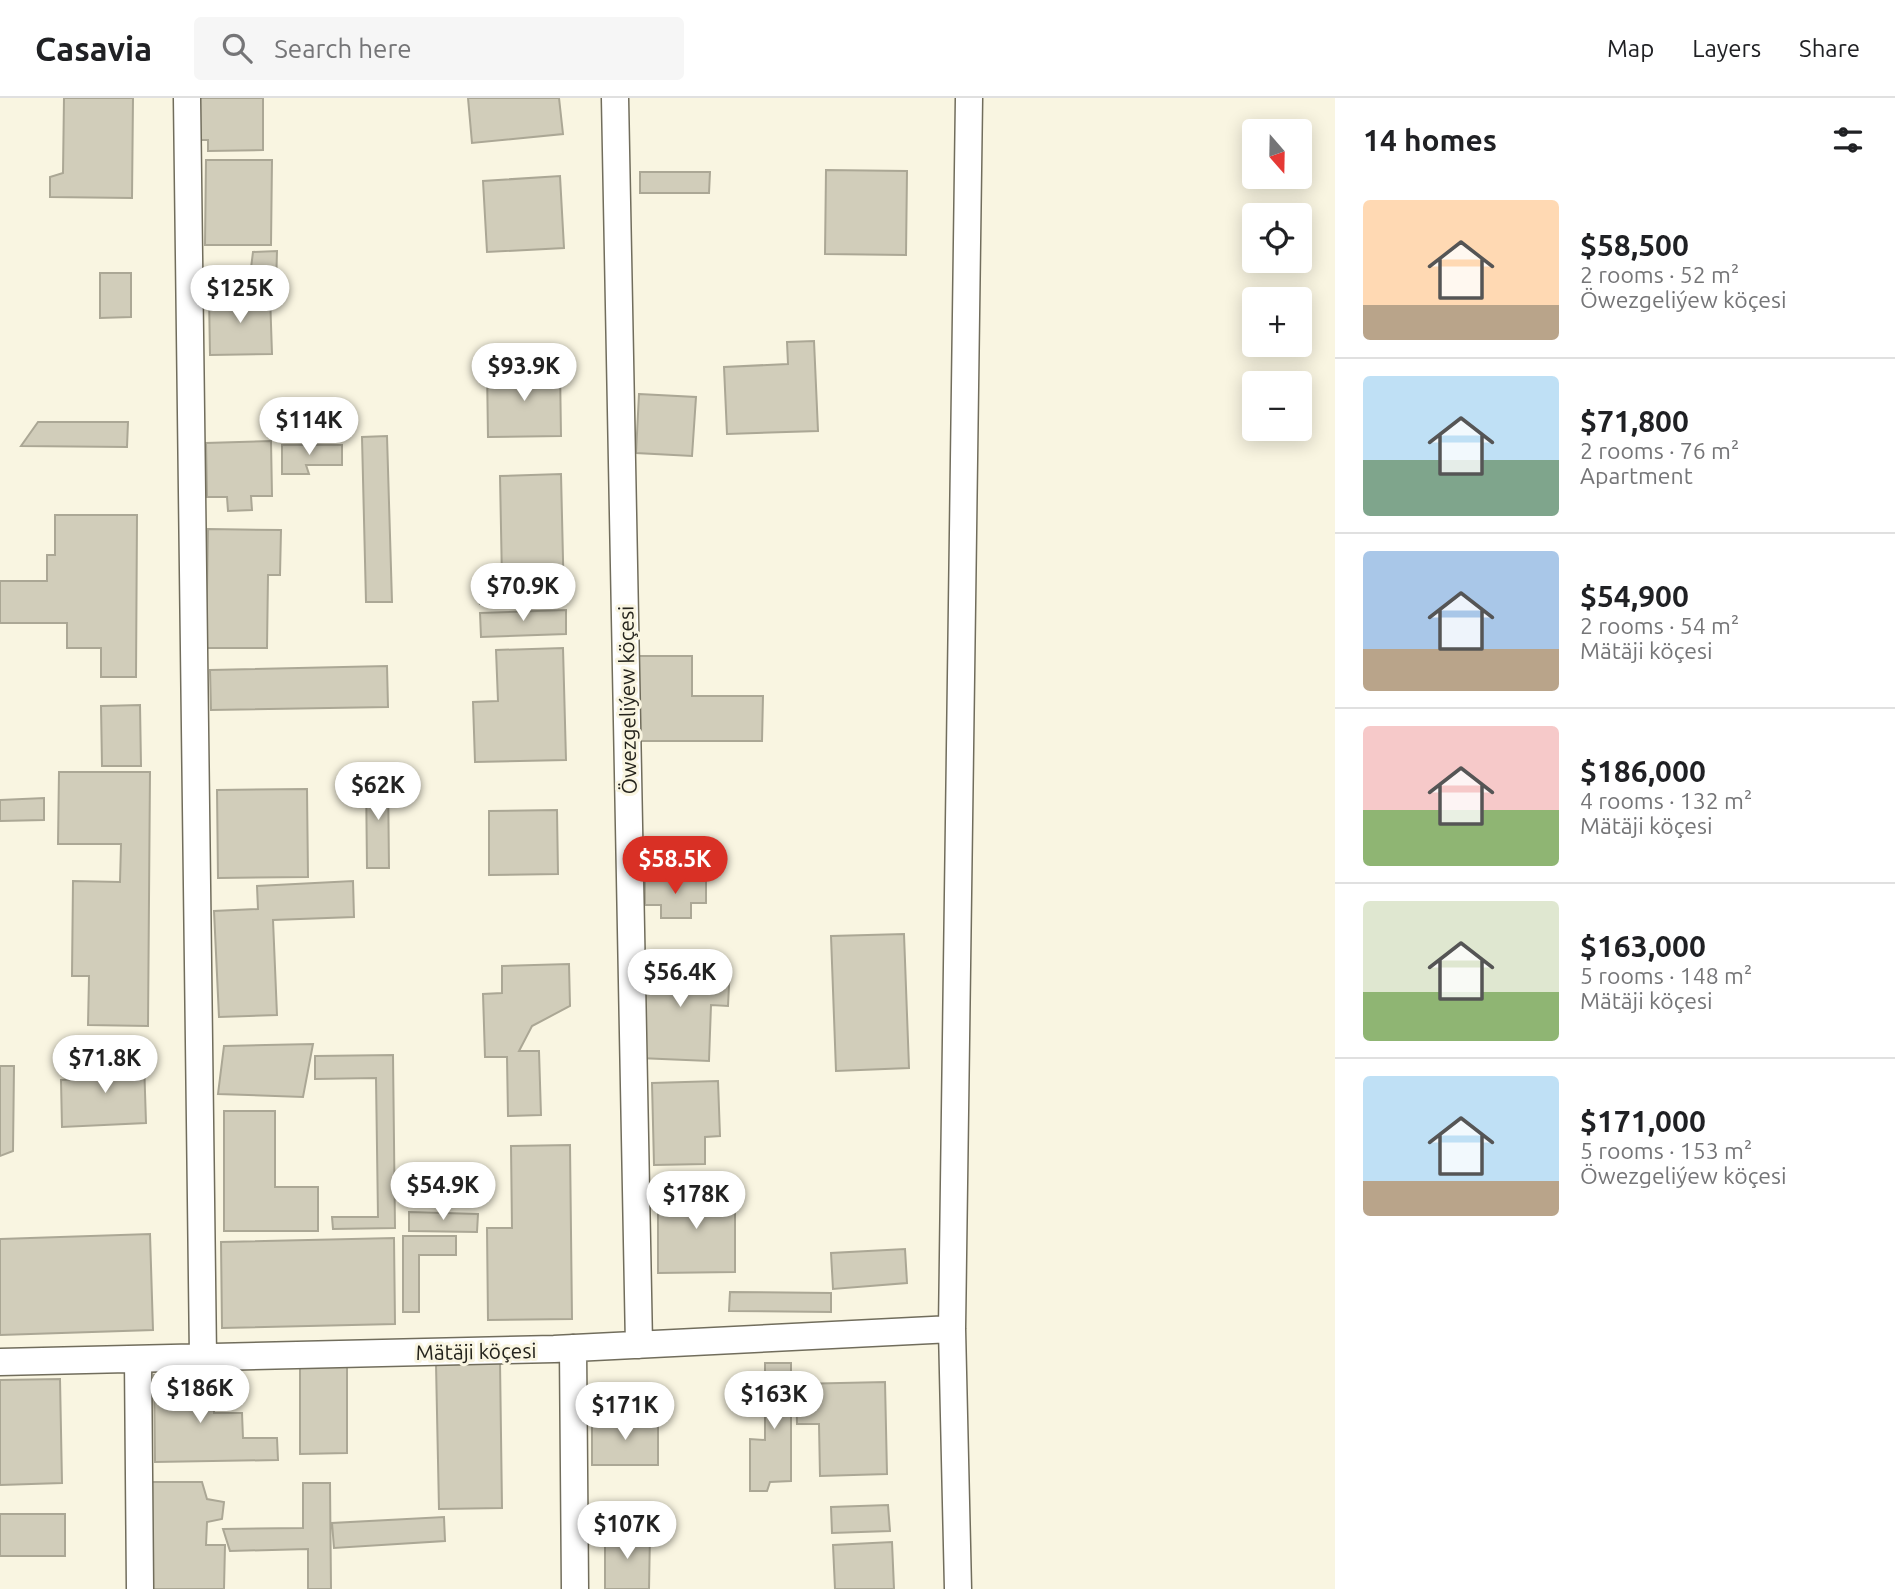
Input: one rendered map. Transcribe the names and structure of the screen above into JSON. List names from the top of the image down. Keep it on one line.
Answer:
{"streets":{"street":["Öwezgeliýew köçesi","Mätäji köçesi"]},"crossings":[["Öwezgeliýew köçesi","Mätäji köçesi"]],"north":"bottom","page":{"header":"Casavia","search":"Search here","nav":["Map","Layers","Share"],"heading":"14 homes","map_buttons":["+","−"],"list":[{"name":"$58,500","note":"2 rooms · 52 m² · Öwezgeliýew köçesi"},{"name":"$71,800","note":"2 rooms · 76 m² · Apartment"},{"name":"$54,900","note":"2 rooms · 54 m² · Mätäji köçesi"},{"name":"$186,000","note":"4 rooms · 132 m² · Mätäji köçesi"},{"name":"$163,000","note":"5 rooms · 148 m² · Mätäji köçesi"},{"name":"$171,000","note":"5 rooms · 153 m² · Öwezgeliýew köçesi"}],"price":["$125K","$93.9K","$114K","$70.9K","$62K","$58.5K","$56.4K","$71.8K","$54.9K","$178K","$186K","$163K","$171K","$107K"]}}
